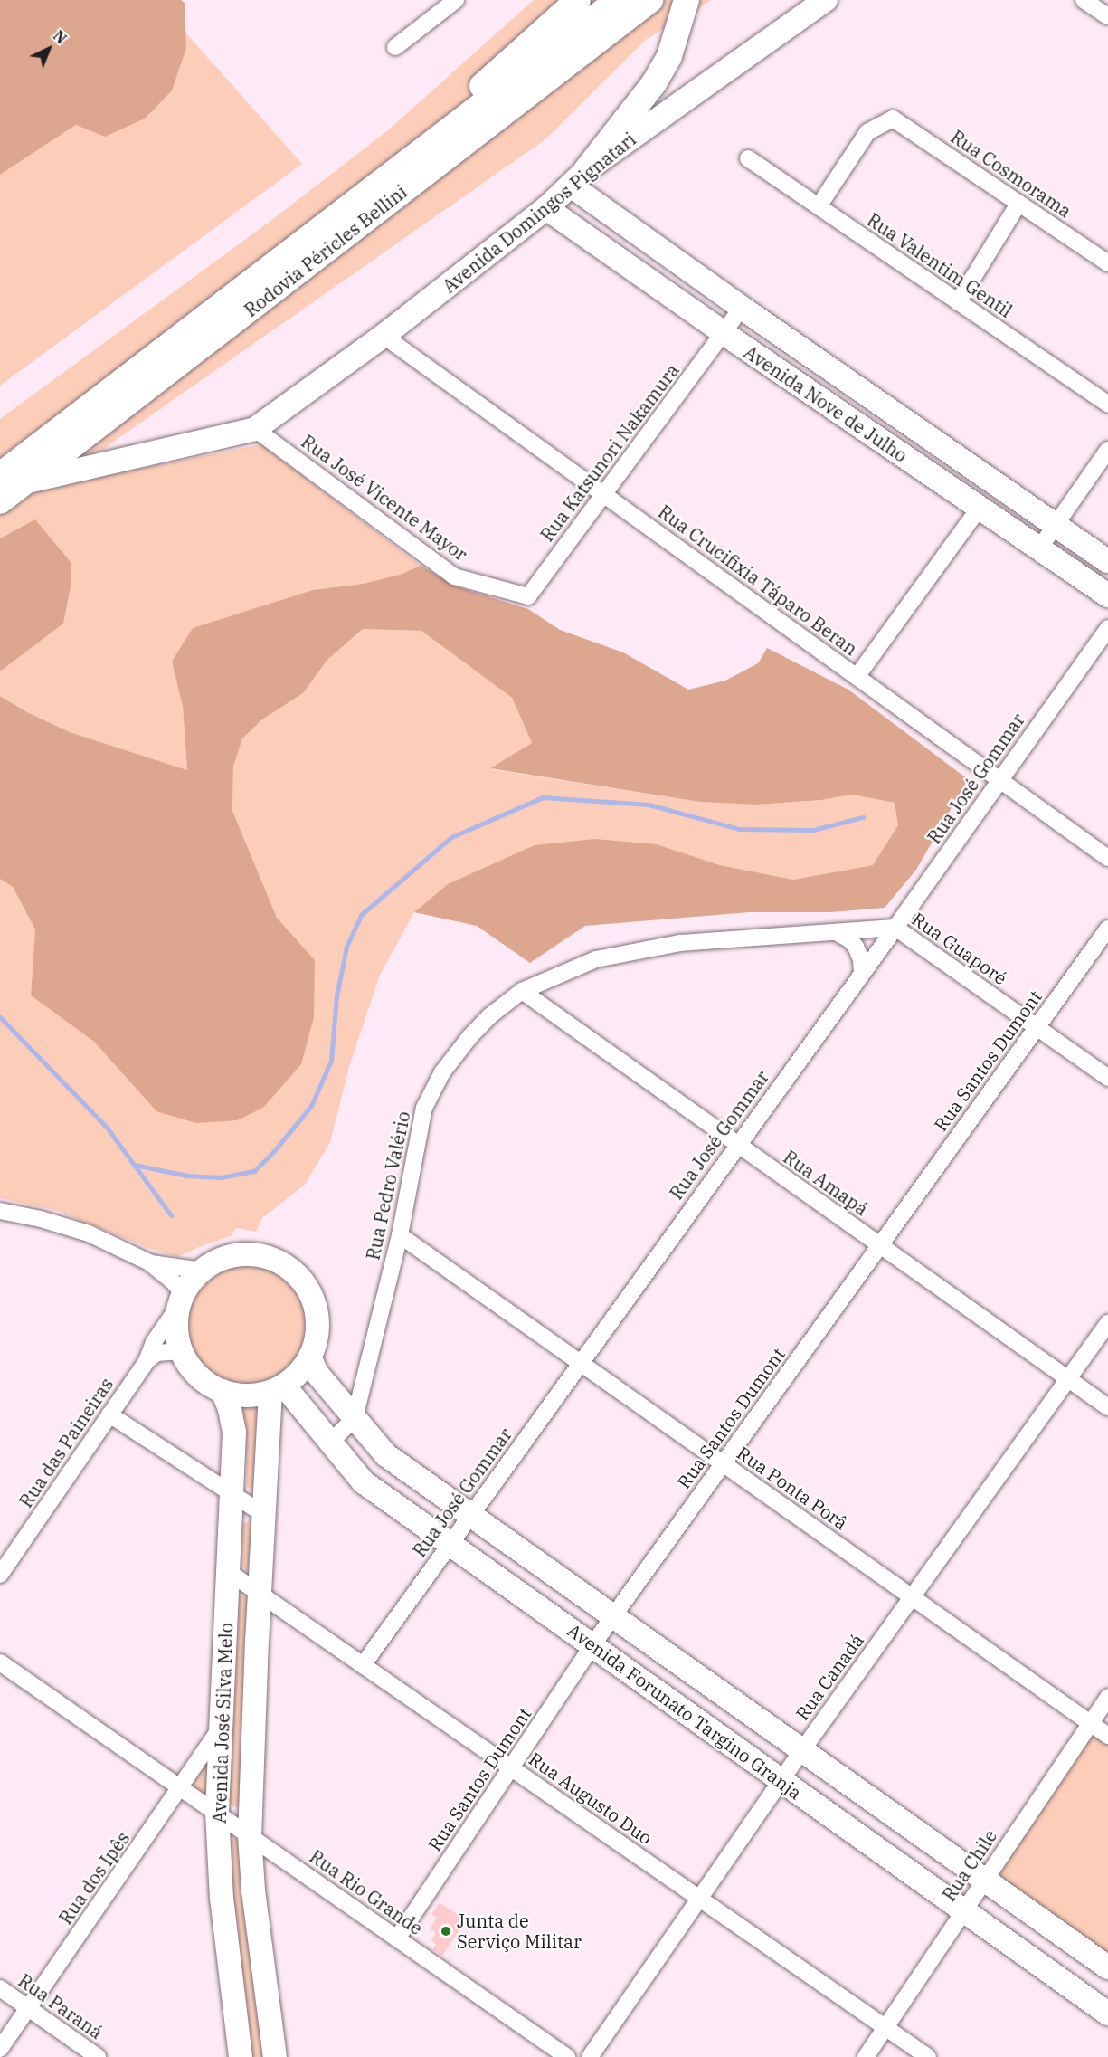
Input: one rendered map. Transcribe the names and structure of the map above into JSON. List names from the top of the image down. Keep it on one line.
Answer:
{"streets":{"main road":["Rodovia Péricles Bellini"],"street":["Rua Cosmorama","Avenida Domingos Pignatari","Rua Valentim Gentil","Avenida Nove de Julho","Rua Katsunori Nakamura","Rua José Vicente Mayor","Rua Crucifixia Táparo Beran","Rua José Gommar","Rua Guaporé","Rua Santos Dumont","Rua Amapá","Rua Pedro Valério","Rua das Paineiras","Rua Ponta Porâ","Rua Canadá","Avenida Forunato Targino Granja","Avenida José Silva Melo","Rua Augusto Duo","Rua Chile","Rua dos Ipês","Rua Rio Grande","Rua Paraná"]},"crossings":[["Rua Cosmorama","Rua Valentim Gentil"],["Avenida Domingos Pignatari","Avenida Nove de Julho"],["Avenida Domingos Pignatari","Rua José Vicente Mayor"],["Avenida Domingos Pignatari","Rua Crucifixia Táparo Beran"],["Avenida Nove de Julho","Rua Katsunori Nakamura"],["Rua Katsunori Nakamura","Rua José Vicente Mayor"],["Rua Katsunori Nakamura","Rua Crucifixia Táparo Beran"],["Rua Crucifixia Táparo Beran","Rua José Gommar"],["Rua José Gommar","Rua Guaporé"],["Rua José Gommar","Rua Amapá"],["Rua José Gommar","Rua Pedro Valério"],["Rua José Gommar","Rua Ponta Porâ"],["Rua José Gommar","Avenida Forunato Targino Granja"],["Rua José Gommar","Rua Augusto Duo"],["Rua Guaporé","Rua Santos Dumont"],["Rua Guaporé","Rua Pedro Valério"],["Rua Santos Dumont","Rua Amapá"],["Rua Santos Dumont","Rua Ponta Porâ"],["Rua Santos Dumont","Avenida Forunato Targino Granja"],["Rua Santos Dumont","Rua Augusto Duo"],["Rua Santos Dumont","Rua Rio Grande"],["Rua Amapá","Rua Pedro Valério"],["Rua Amapá","Rua Canadá"],["Rua Pedro Valério","Rua Ponta Porâ"],["Rua Pedro Valério","Avenida Forunato Targino Granja"],["Rua das Paineiras","Avenida Forunato Targino Granja"],["Rua das Paineiras","Avenida José Silva Melo"],["Rua Ponta Porâ","Rua Canadá"],["Rua Ponta Porâ","Rua Chile"],["Rua Canadá","Avenida Forunato Targino Granja"],["Rua Canadá","Rua Augusto Duo"],["Avenida Forunato Targino Granja","Avenida José Silva Melo"],["Avenida Forunato Targino Granja","Rua Chile"],["Avenida José Silva Melo","Rua Augusto Duo"],["Avenida José Silva Melo","Rua dos Ipês"],["Avenida José Silva Melo","Rua Rio Grande"],["Rua Augusto Duo","Rua Chile"],["Rua dos Ipês","Rua Paraná"]],"places":["Junta de Serviço Militar"],"north":"top right"}
